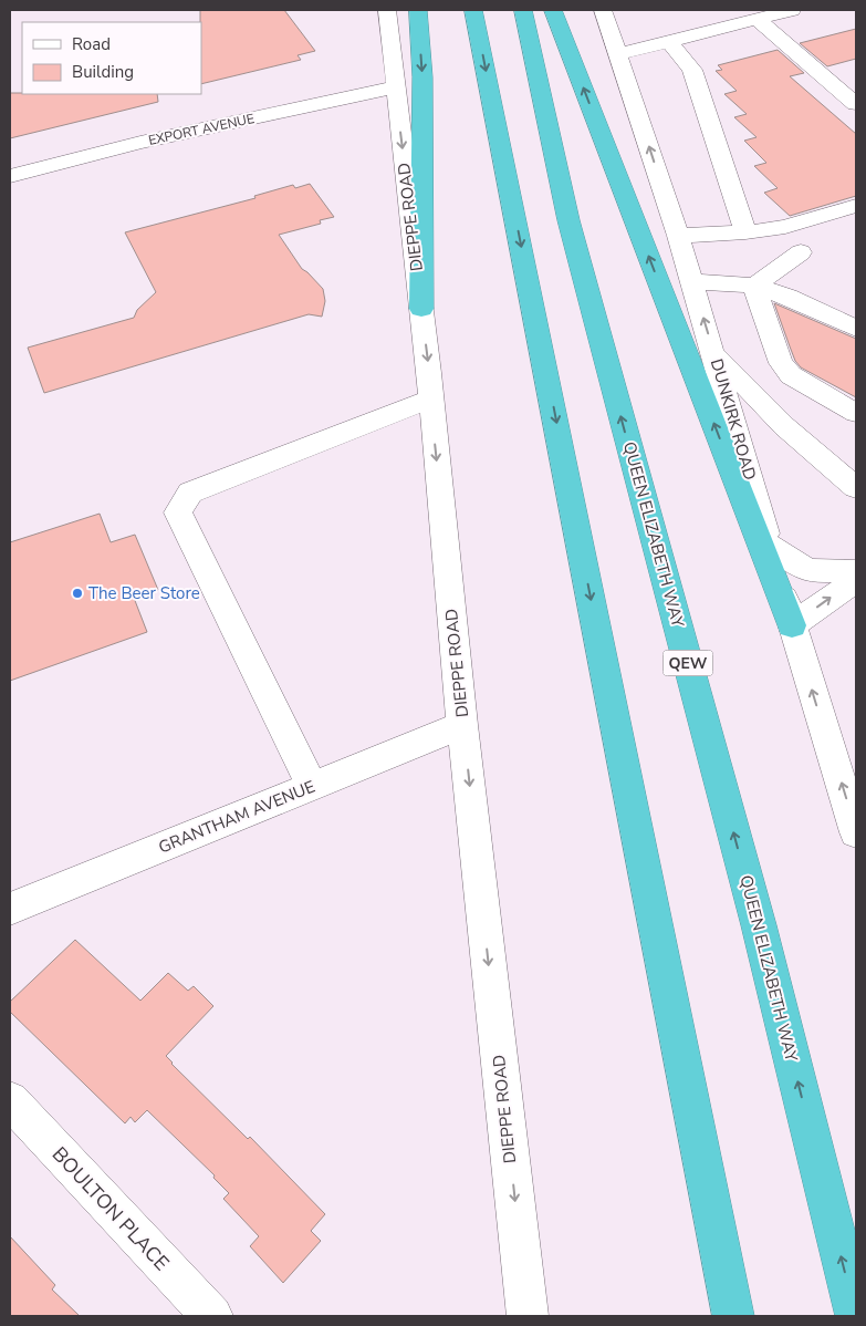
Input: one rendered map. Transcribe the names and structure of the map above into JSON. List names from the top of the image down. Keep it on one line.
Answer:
{"streets":{"highway":["QUEEN ELIZABETH WAY","QEW"],"street":["EXPORT AVENUE","DIEPPE ROAD","DUNKIRK ROAD","GRANTHAM AVENUE","BOULTON PLACE"]},"crossings":[["EXPORT AVENUE","DIEPPE ROAD"],["DIEPPE ROAD","GRANTHAM AVENUE"]],"one_way":["DIEPPE ROAD"],"places":["The Beer Store"],"legend":["Road","Building"]}
